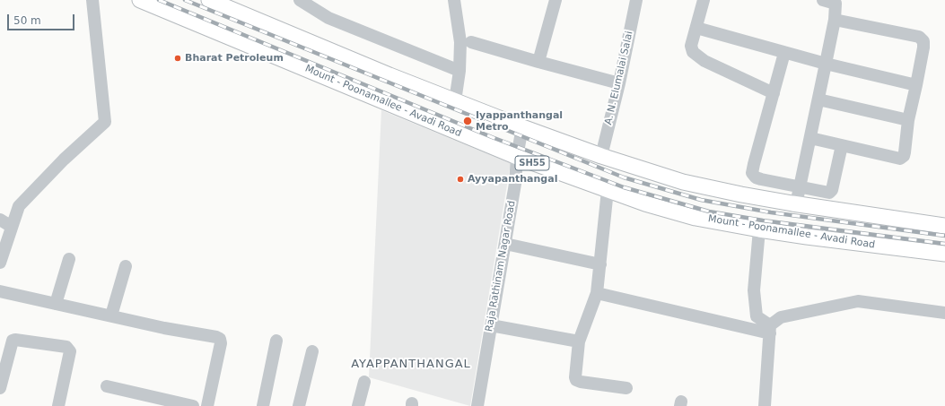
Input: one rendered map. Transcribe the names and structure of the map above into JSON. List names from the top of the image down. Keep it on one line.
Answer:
{"streets":{"main road":["Mount - Poonamallee - Avadi Road","SH55"],"street":["A. N. Elumalai Salai","Raja Rathinam Nagar Road"]},"crossings":[["Mount - Poonamallee - Avadi Road","Raja Rathinam Nagar Road"]],"districts":["AYAPPANTHANGAL"],"places":["Bharat Petroleum","Iyappanthangal Metro","Ayyapanthangal"],"scale_bar":"50 m"}
